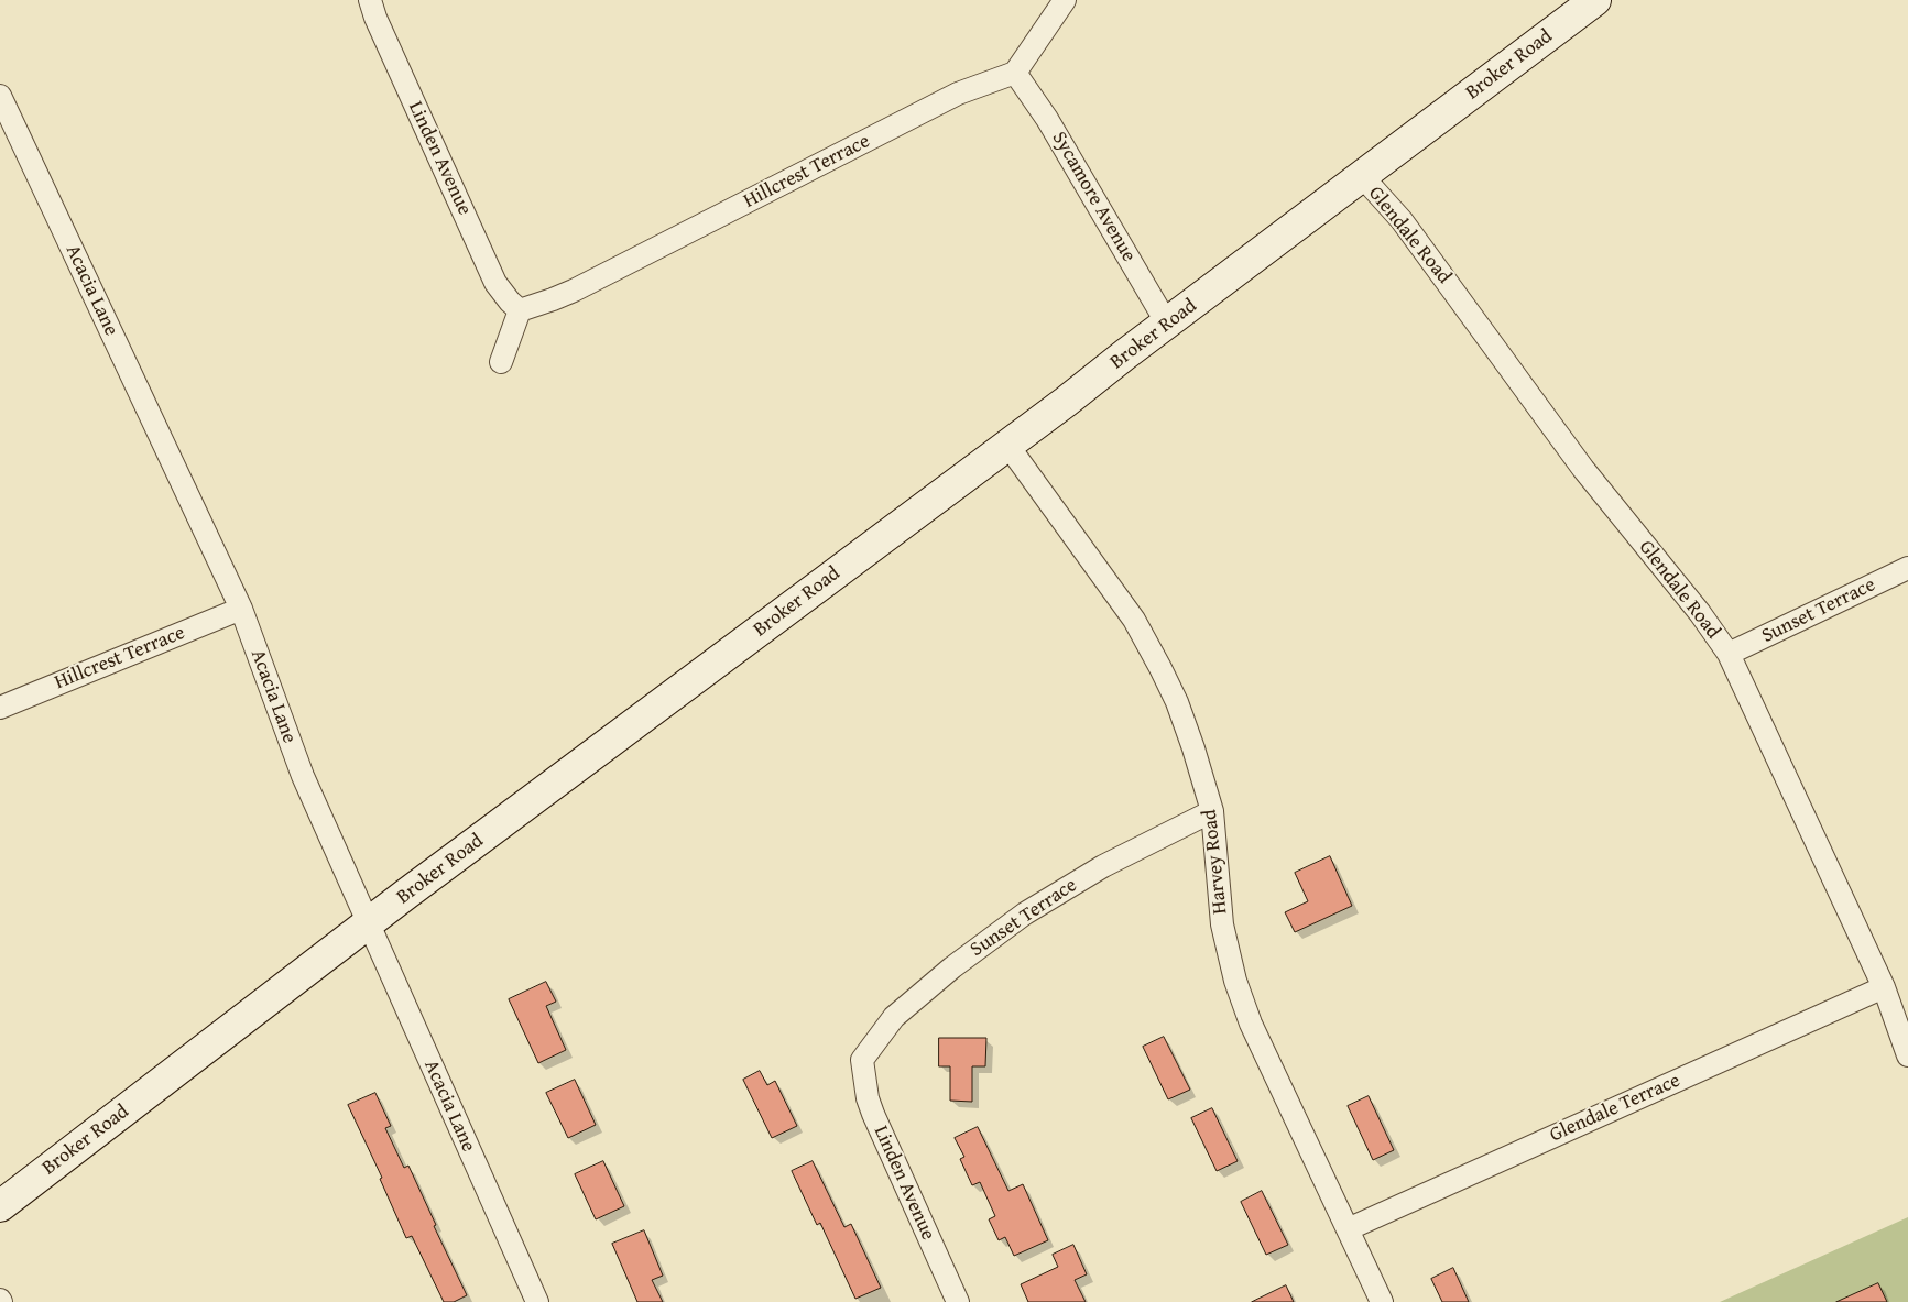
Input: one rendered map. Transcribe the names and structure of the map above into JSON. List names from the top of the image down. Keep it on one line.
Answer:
{"streets":{"street":["Broker Road","Linden Avenue","Hillcrest Terrace","Sycamore Avenue","Glendale Road","Acacia Lane","Sunset Terrace","Harvey Road","Glendale Terrace"]},"crossings":[["Broker Road","Sycamore Avenue"],["Broker Road","Glendale Road"],["Broker Road","Acacia Lane"],["Broker Road","Harvey Road"],["Linden Avenue","Hillcrest Terrace"],["Linden Avenue","Sunset Terrace"],["Hillcrest Terrace","Sycamore Avenue"],["Hillcrest Terrace","Acacia Lane"],["Glendale Road","Sunset Terrace"],["Glendale Road","Glendale Terrace"],["Sunset Terrace","Harvey Road"],["Harvey Road","Glendale Terrace"]]}
